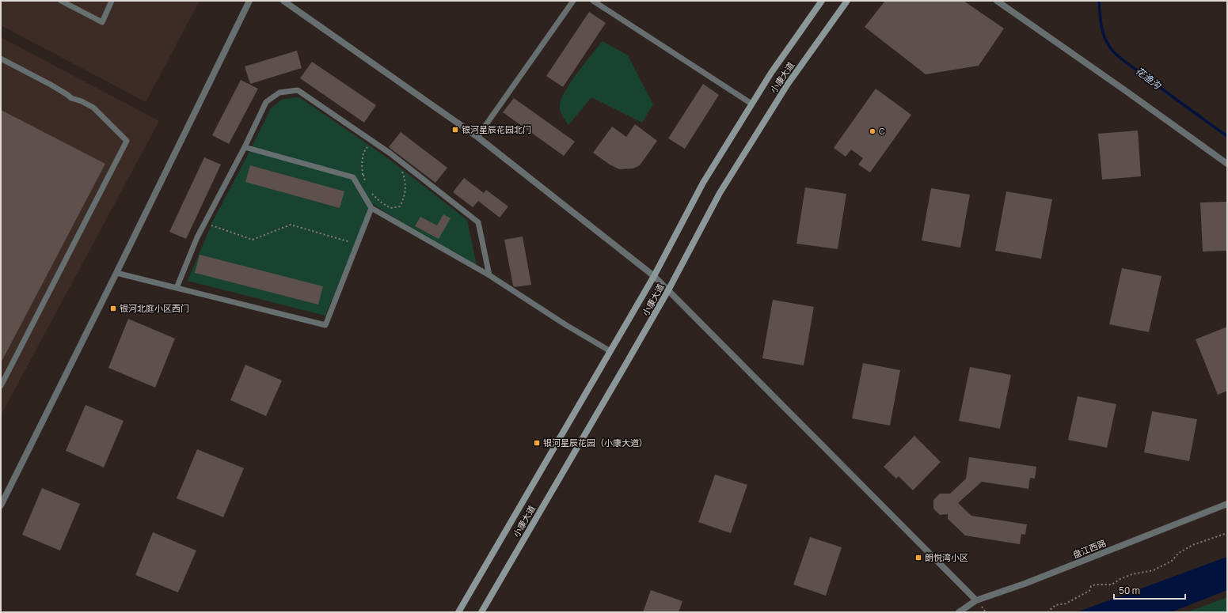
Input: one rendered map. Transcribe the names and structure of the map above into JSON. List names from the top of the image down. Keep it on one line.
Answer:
{"streets":{"main road":["小康大道"],"street":["盘江西路"]},"water":["花渔沟"],"places":{"transit":["银河星辰花园北门","银河北庭小区西门","银河星辰花园（小康大道）","朗悦湾小区"],"other":["C"]},"scale_bar":"50 m"}
